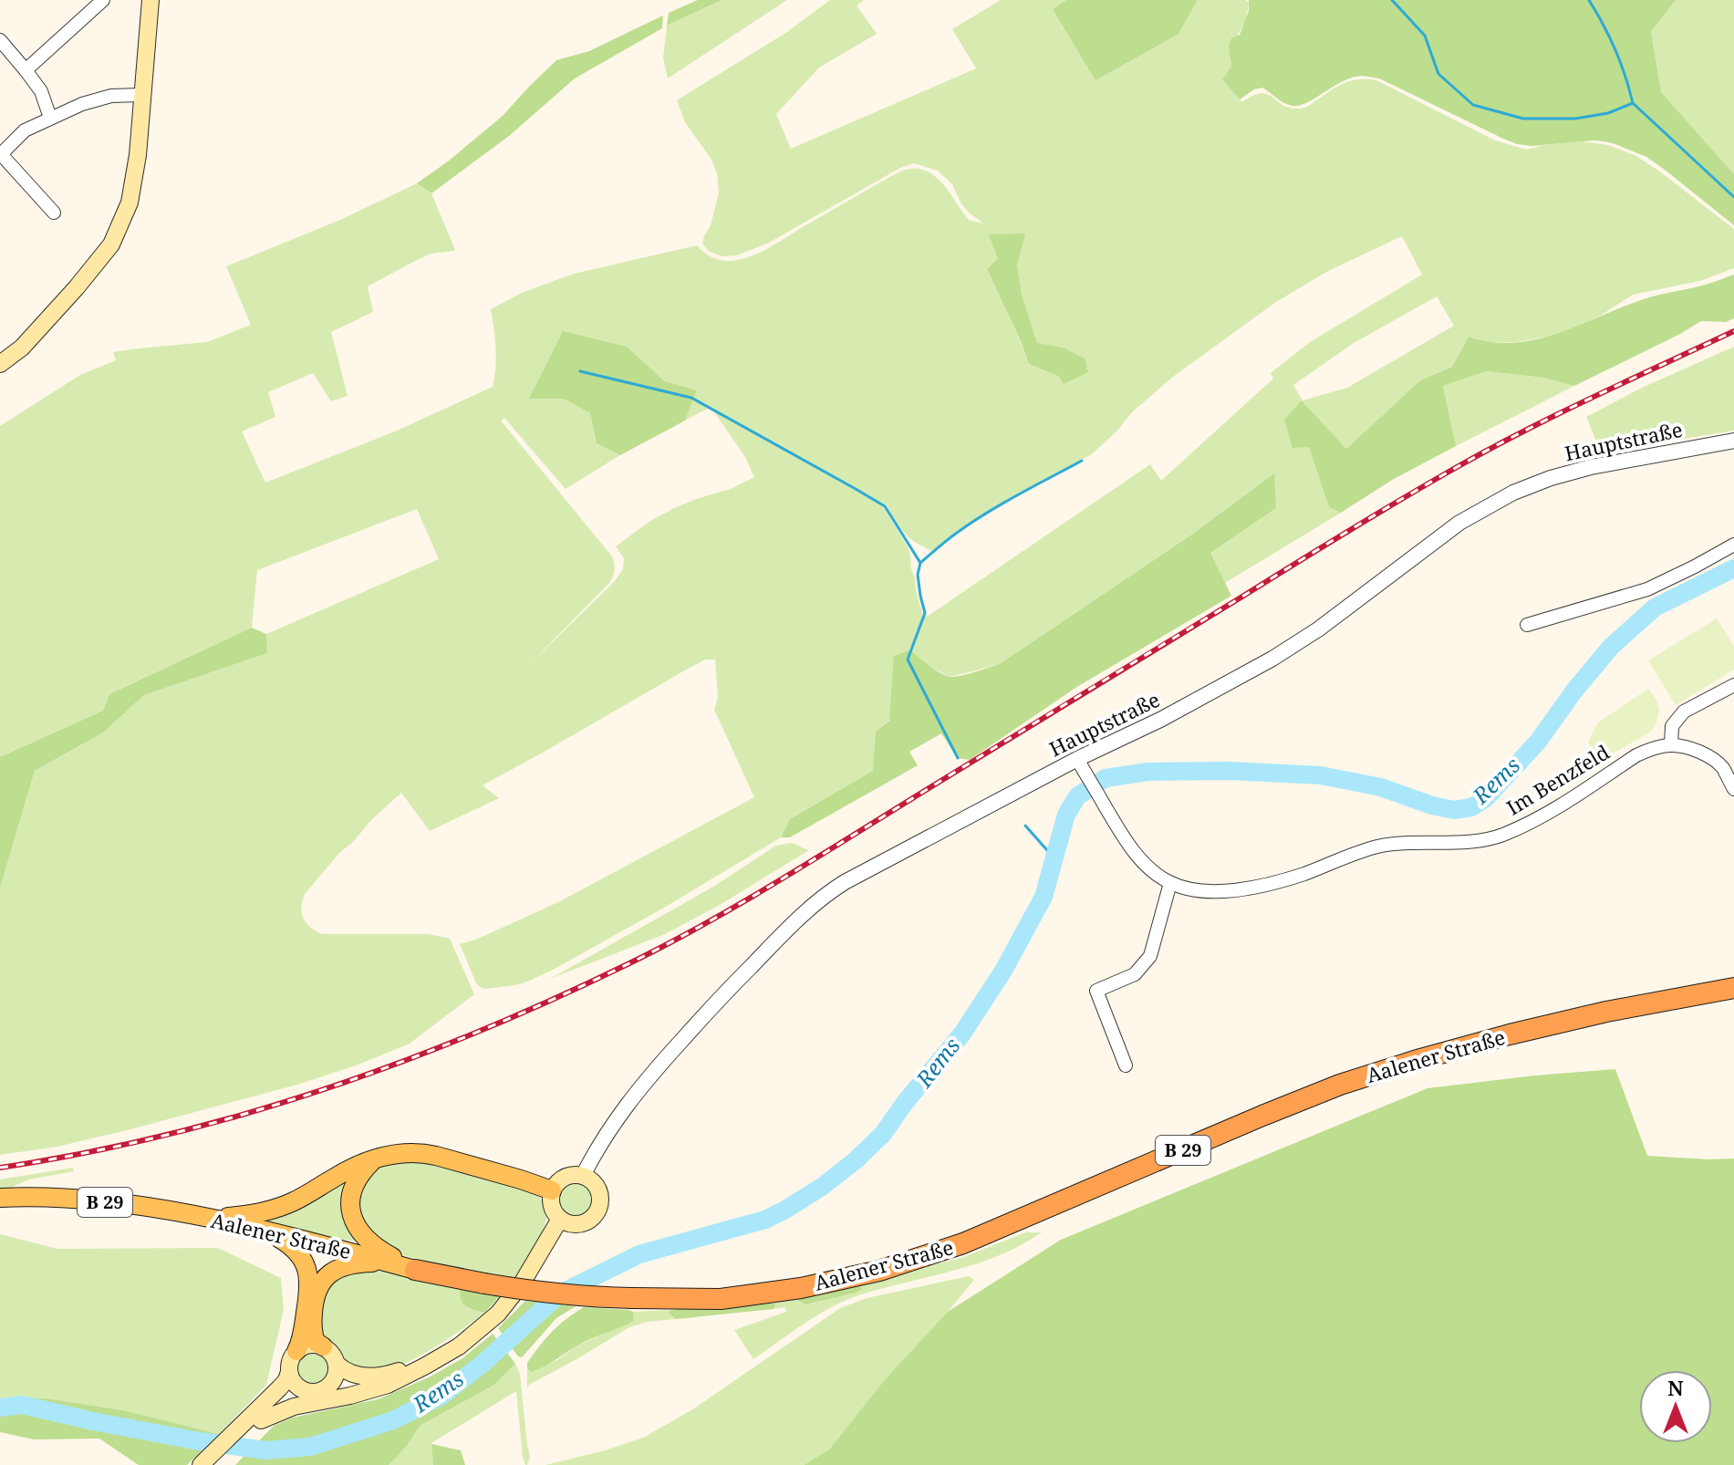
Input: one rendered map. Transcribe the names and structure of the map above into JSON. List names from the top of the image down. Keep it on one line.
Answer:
{"streets":{"highway":["Aalener Straße","B 29"],"street":["Hauptstraße","Im Benzfeld"]},"crossings":[["Hauptstraße","Im Benzfeld"]],"water":["Rems"],"north":"top"}
